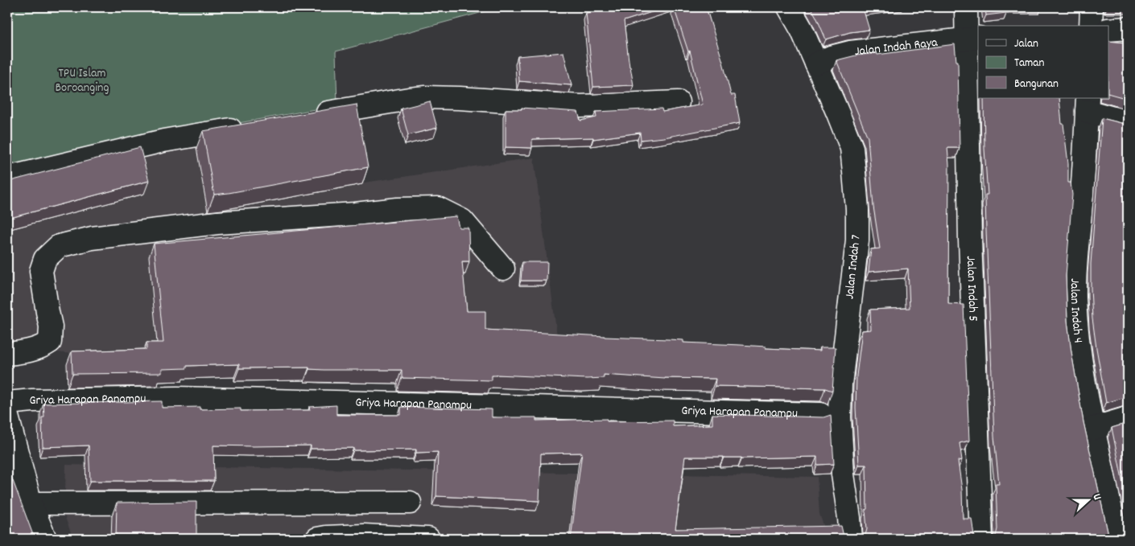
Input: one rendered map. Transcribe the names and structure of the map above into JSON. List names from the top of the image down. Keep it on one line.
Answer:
{"streets":{"street":["Jalan Indah Raya","Jalan Indah 7","Jalan Indah 5","Jalan Indah 4","Griya Harapan Panampu"]},"crossings":[["Jalan Indah Raya","Jalan Indah 7"],["Jalan Indah Raya","Jalan Indah 5"]],"parks":["TPU Islam Boroanging"],"legend":["Jalan","Taman","Bangunan"],"north":"right"}
